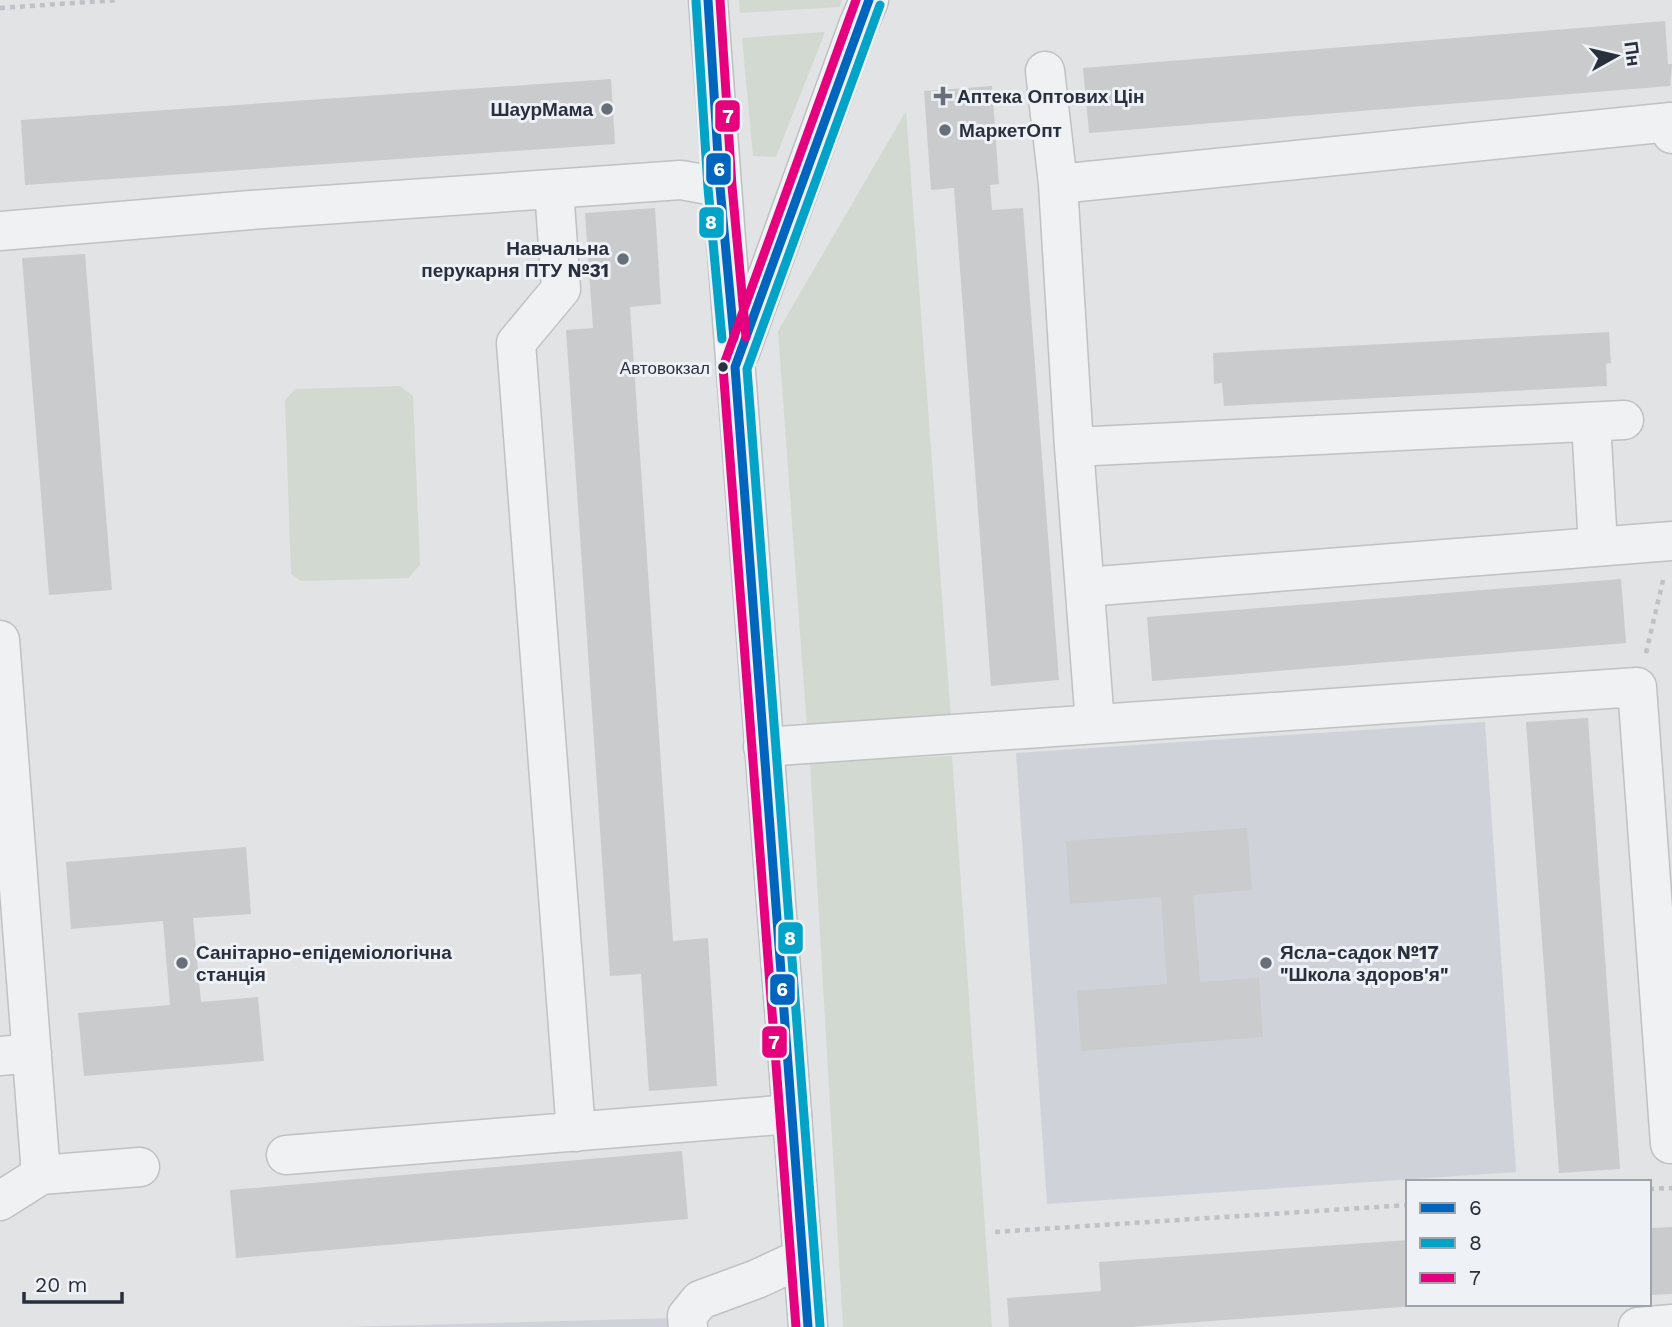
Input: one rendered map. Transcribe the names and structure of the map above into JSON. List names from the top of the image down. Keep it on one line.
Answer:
{"places":{"health":["Аптека Оптових Цін"],"other":["ШаурМама","МаркетОпт","Навчальна перукарня ПТУ №31","Автовокзал","Санітарно-епідеміологічна станція","Ясла-садок №17 \"Школа здоров'я\""]},"lines":["transit line 6","transit line 7","transit line 8"],"legend":["6","8","7"],"scale_bar":"20 m","north":"right"}
